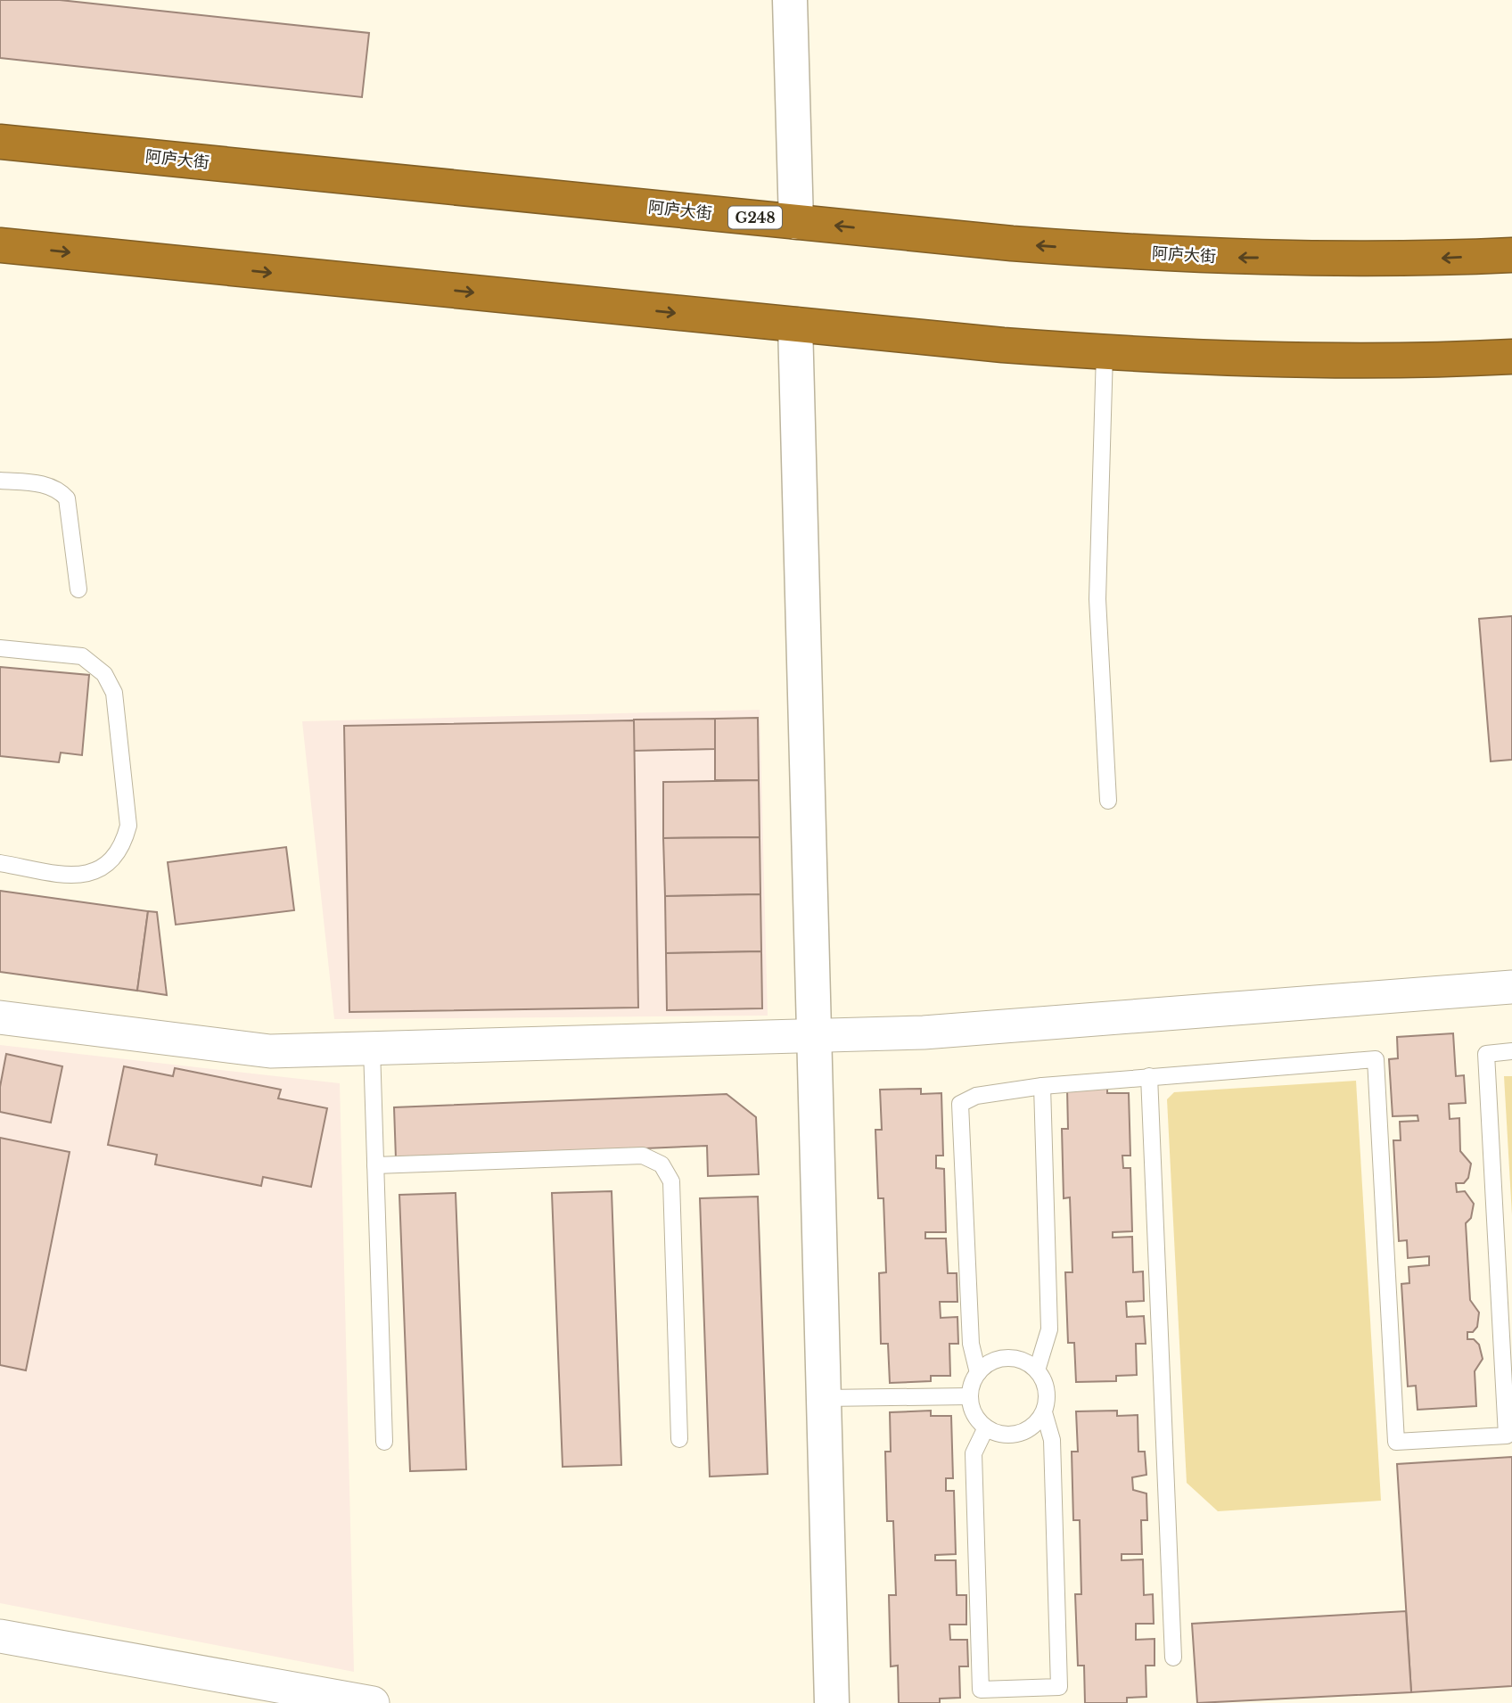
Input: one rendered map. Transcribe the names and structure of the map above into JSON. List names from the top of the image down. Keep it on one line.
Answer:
{"streets":{"highway":["阿庐大街","G248"]}}
